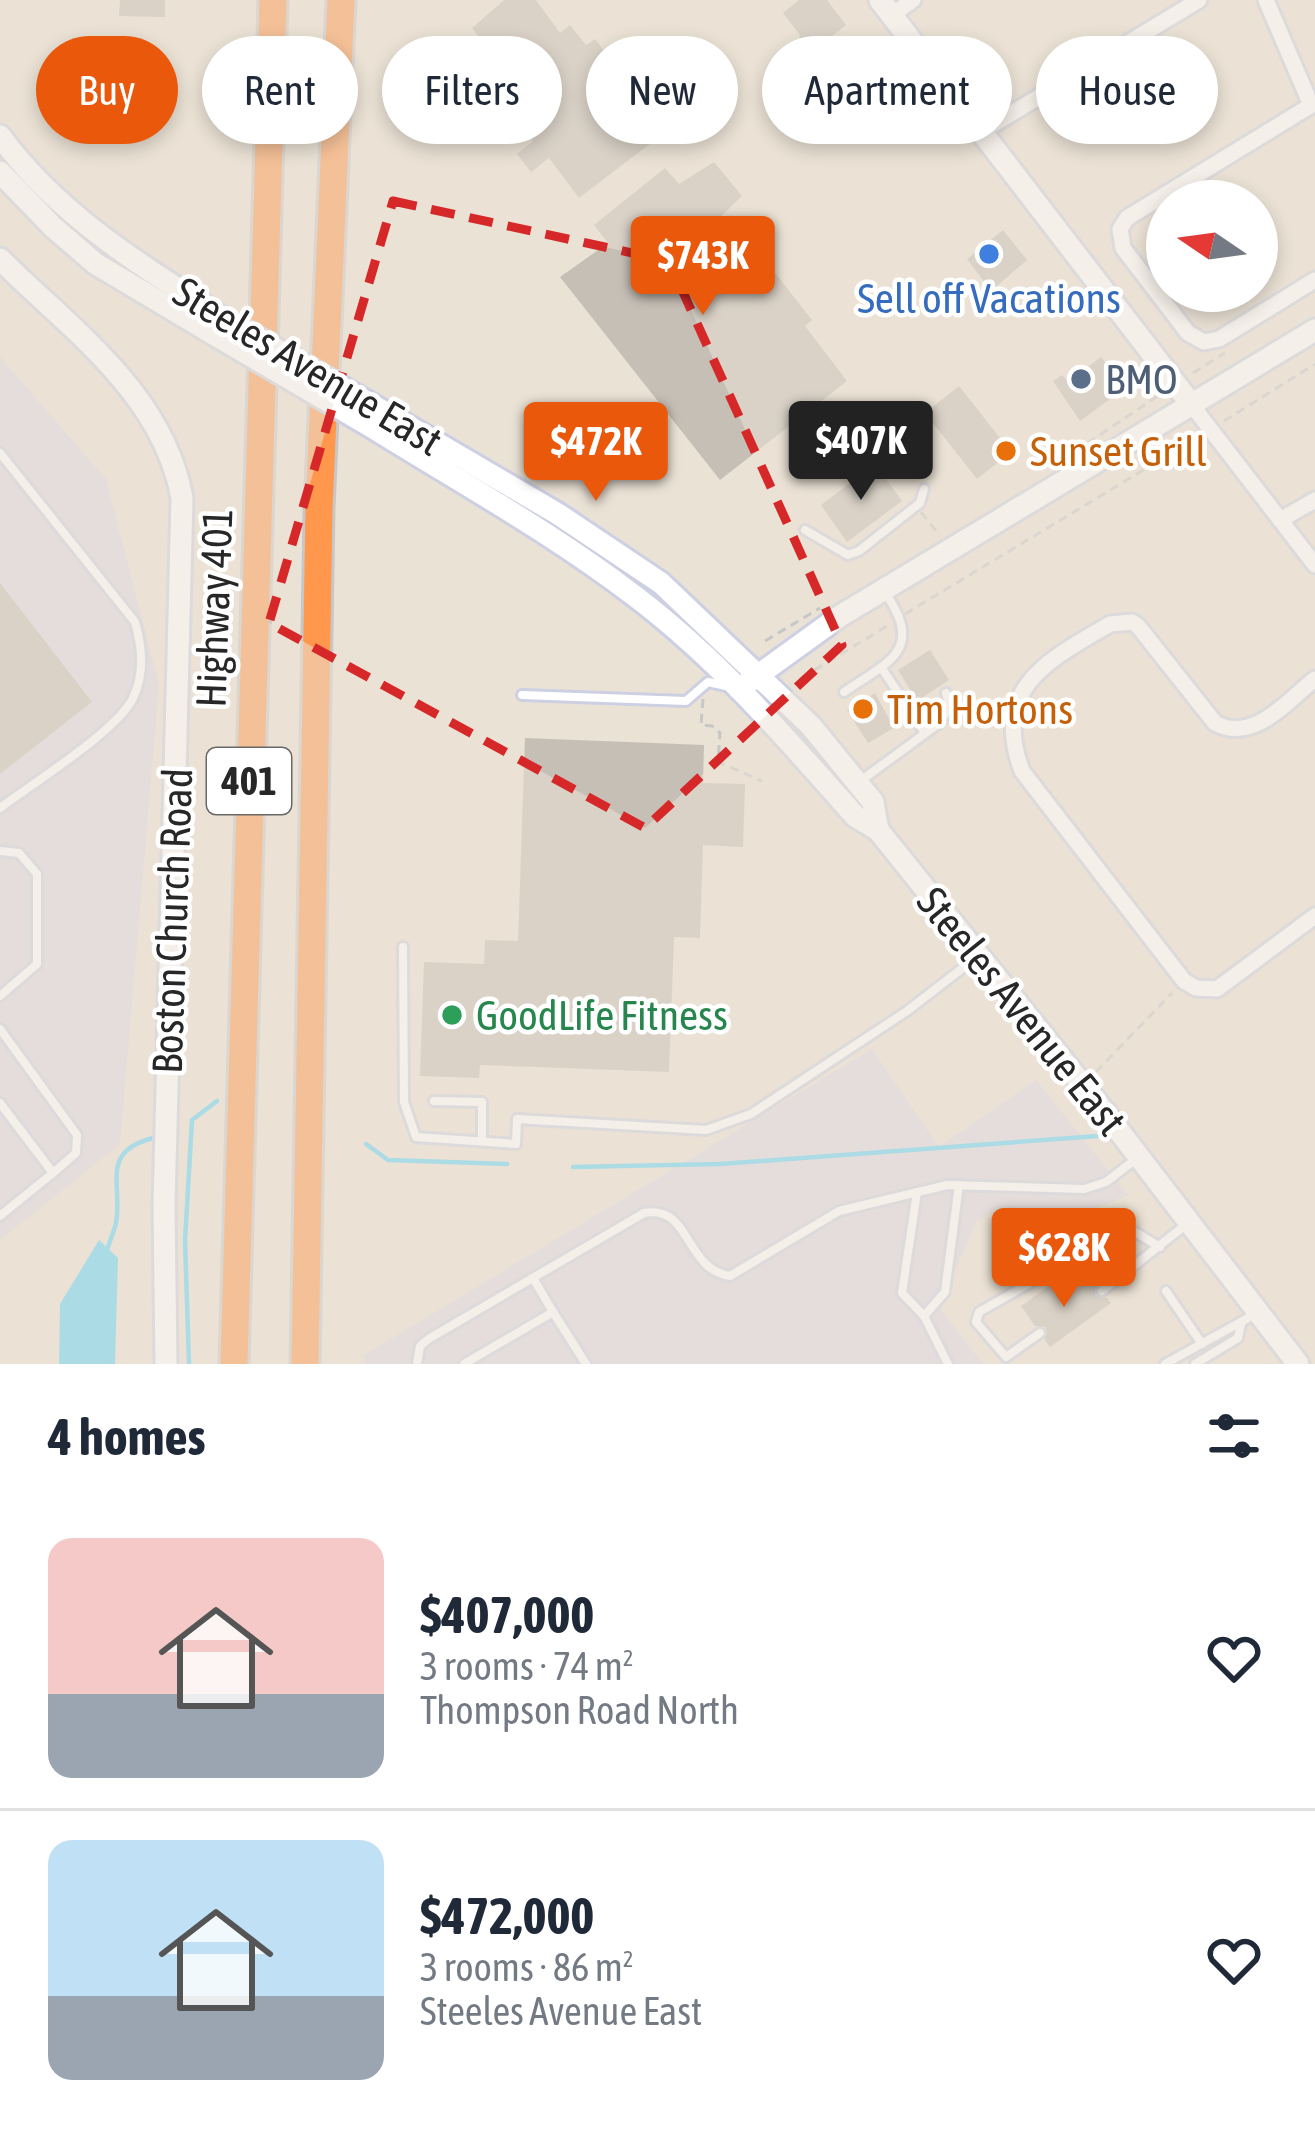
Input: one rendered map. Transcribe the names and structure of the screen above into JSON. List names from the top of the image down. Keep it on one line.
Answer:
{"streets":{"highway":["Highway 401","401"],"main road":["Steeles Avenue East","Boston Church Road"]},"places":["Sell off Vacations","BMO","Sunset Grill","Tim Hortons","GoodLife Fitness"],"north":"left","page":{"chip":["Buy","Rent","Filters","New","Apartment","House"],"price":["$743K","$407K","$472K","$628K"],"heading":"4 homes","list":[{"name":"$407,000","note":"3 rooms · 74 m² · Thompson Road North"},{"name":"$472,000","note":"3 rooms · 86 m² · Steeles Avenue East"}]}}
